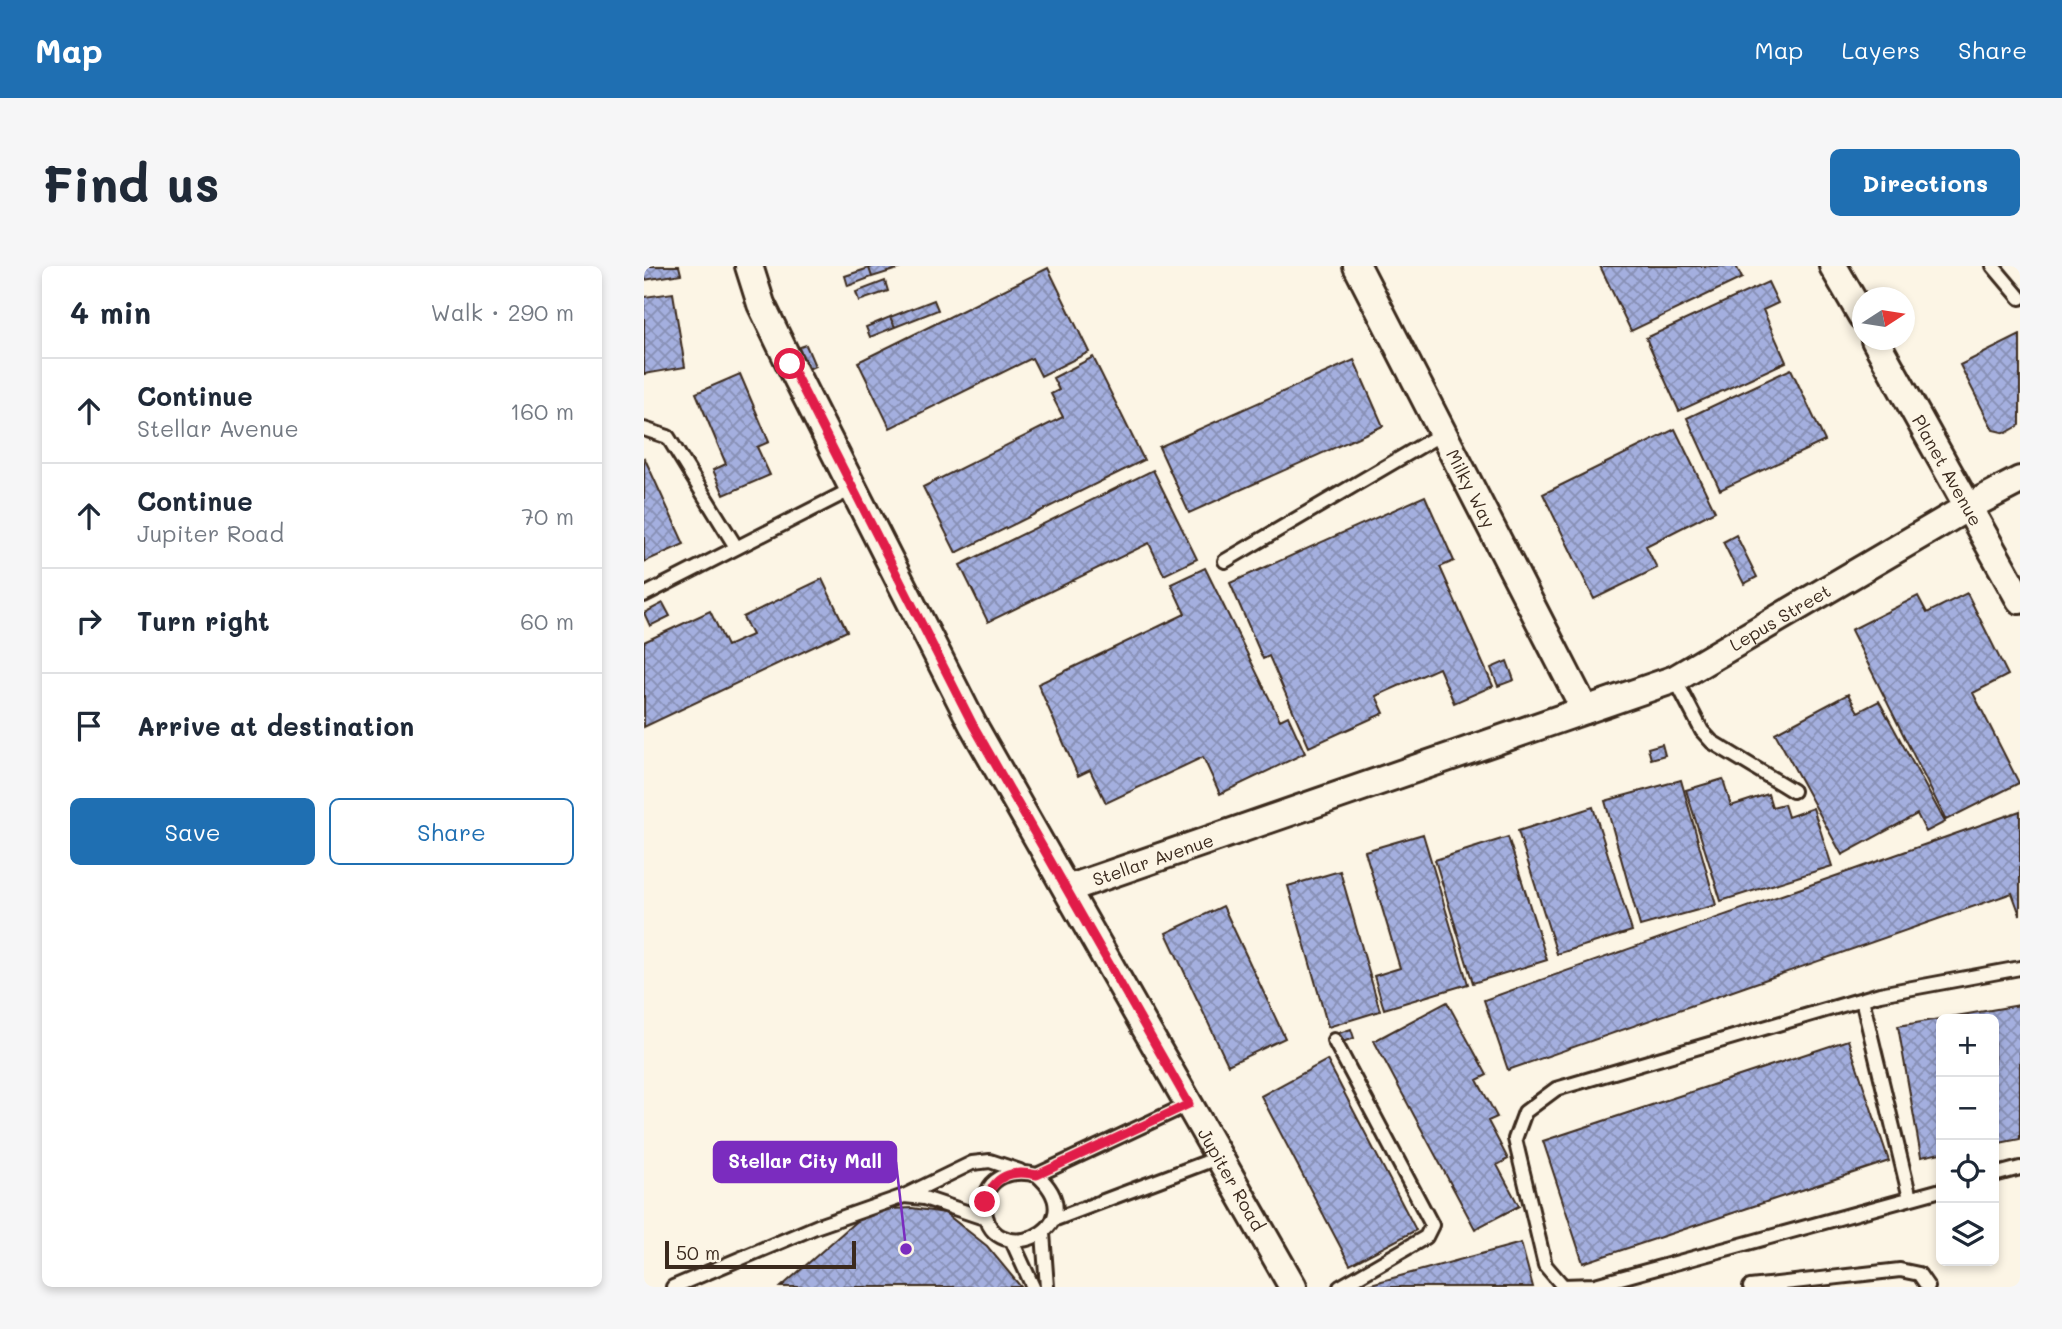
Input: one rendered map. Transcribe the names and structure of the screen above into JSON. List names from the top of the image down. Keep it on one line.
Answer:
{"streets":{"street":["Planet Avenue","Milky Way","Lepus Street","Stellar Avenue","Jupiter Road"]},"crossings":[["Planet Avenue","Lepus Street"],["Milky Way","Lepus Street"],["Milky Way","Stellar Avenue"],["Lepus Street","Stellar Avenue"],["Stellar Avenue","Jupiter Road"]],"places":["Stellar City Mall"],"scale_bar":"50 m","north":"right","page":{"header":"Map","nav":["Map","Layers","Share"],"buttons":["Directions",["Save","Share"]],"title":"Find us","heading":["4 min","Walk · 290 m"],"list":[["Continue","Stellar Avenue","160 m"],["Continue","Jupiter Road","70 m"],["Turn right","60 m"],"Arrive at destination"],"map_buttons":["+","−"],"scale":"50 m"}}
